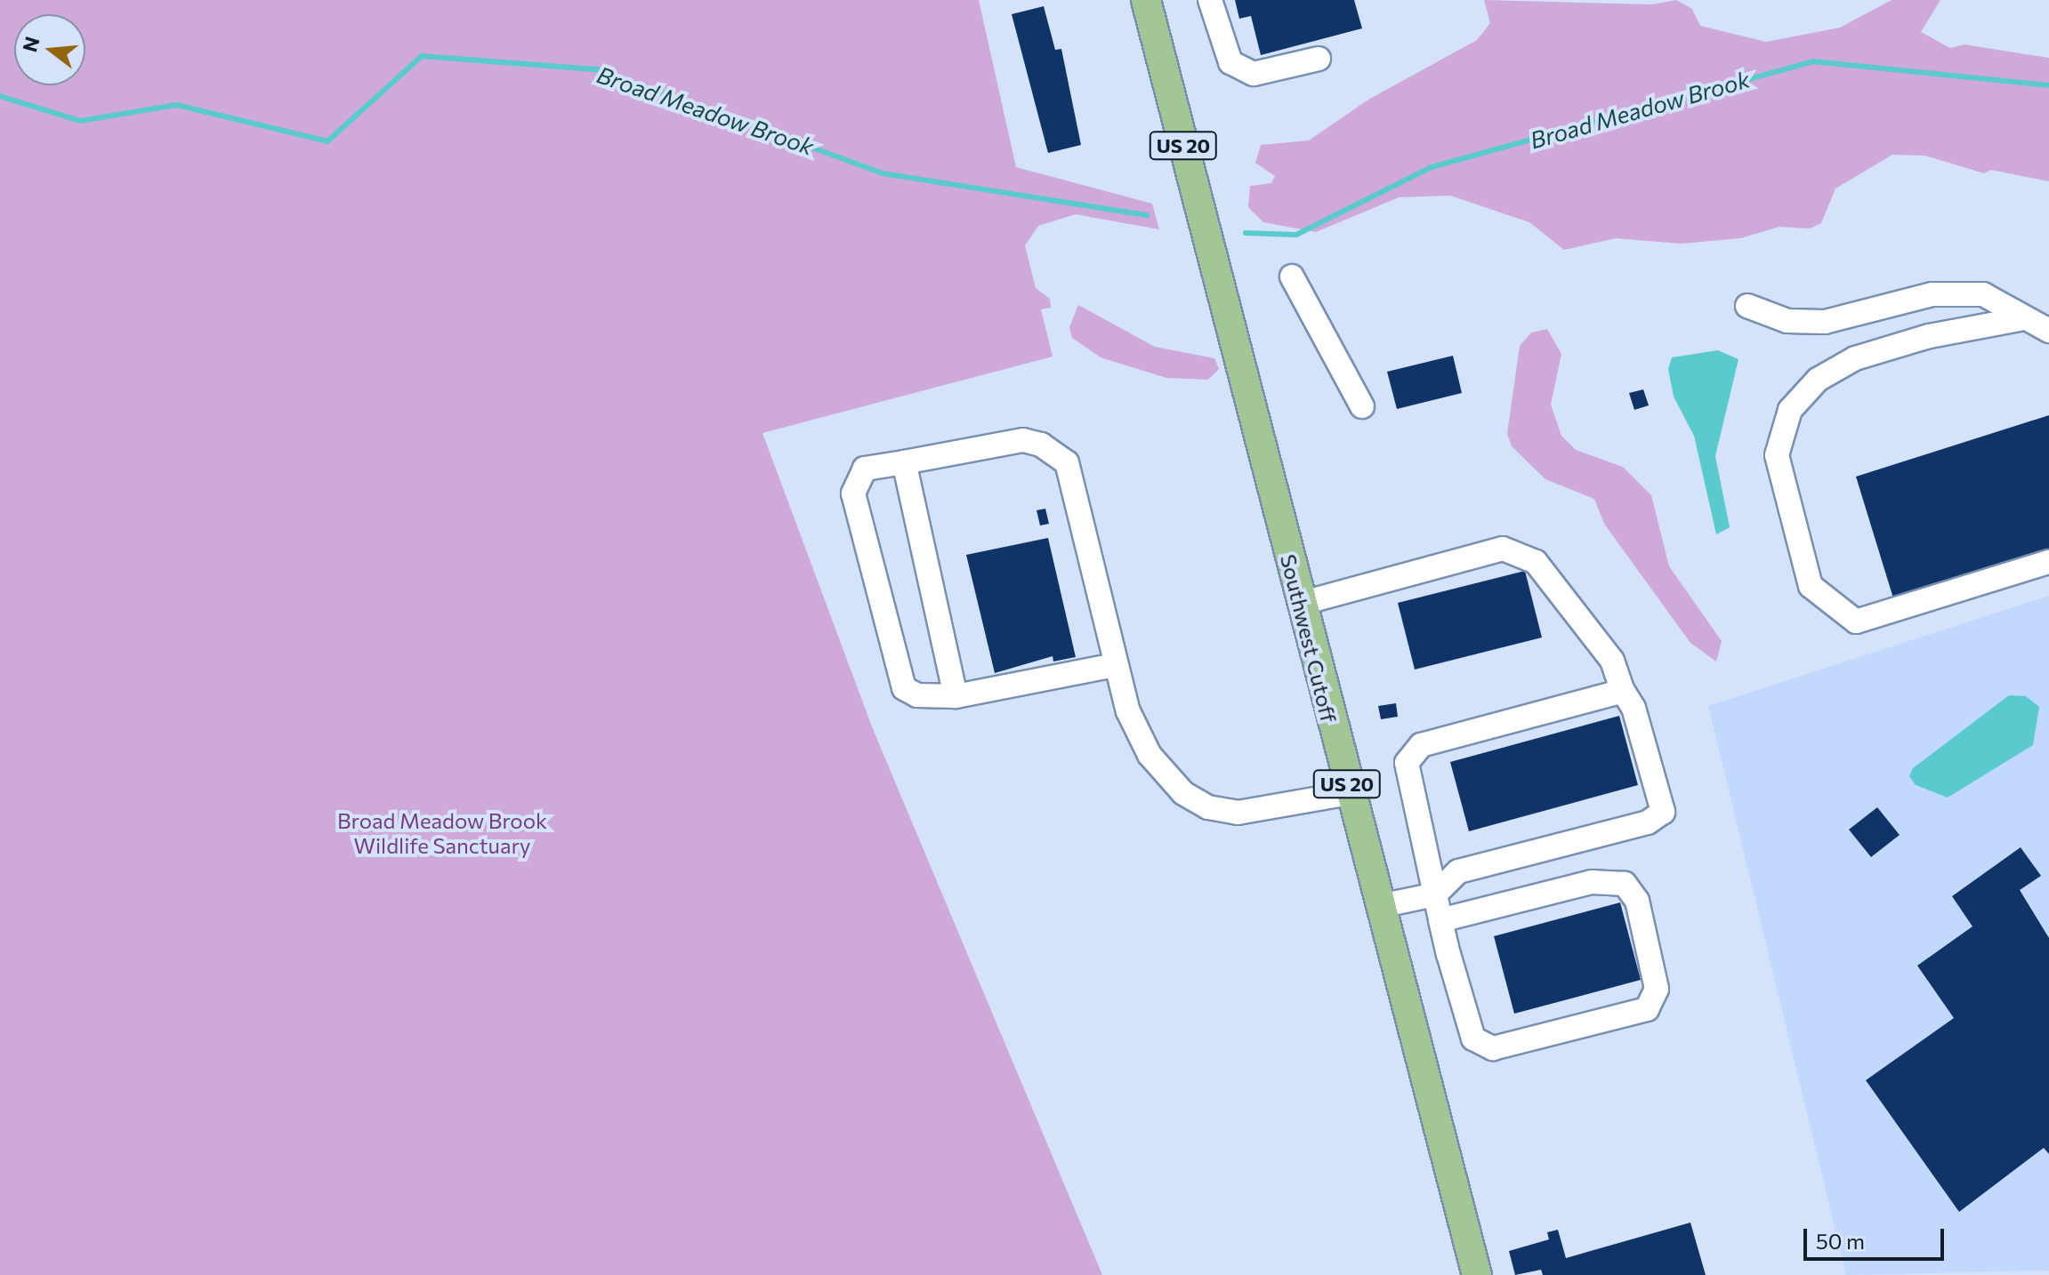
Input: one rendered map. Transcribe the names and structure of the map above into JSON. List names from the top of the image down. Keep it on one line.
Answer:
{"streets":{"main road":["US 20","Southwest Cutoff"]},"water":["Broad Meadow Brook"],"parks":["Broad Meadow Brook Wildlife Sanctuary"],"scale_bar":"50 m","north":"left"}
